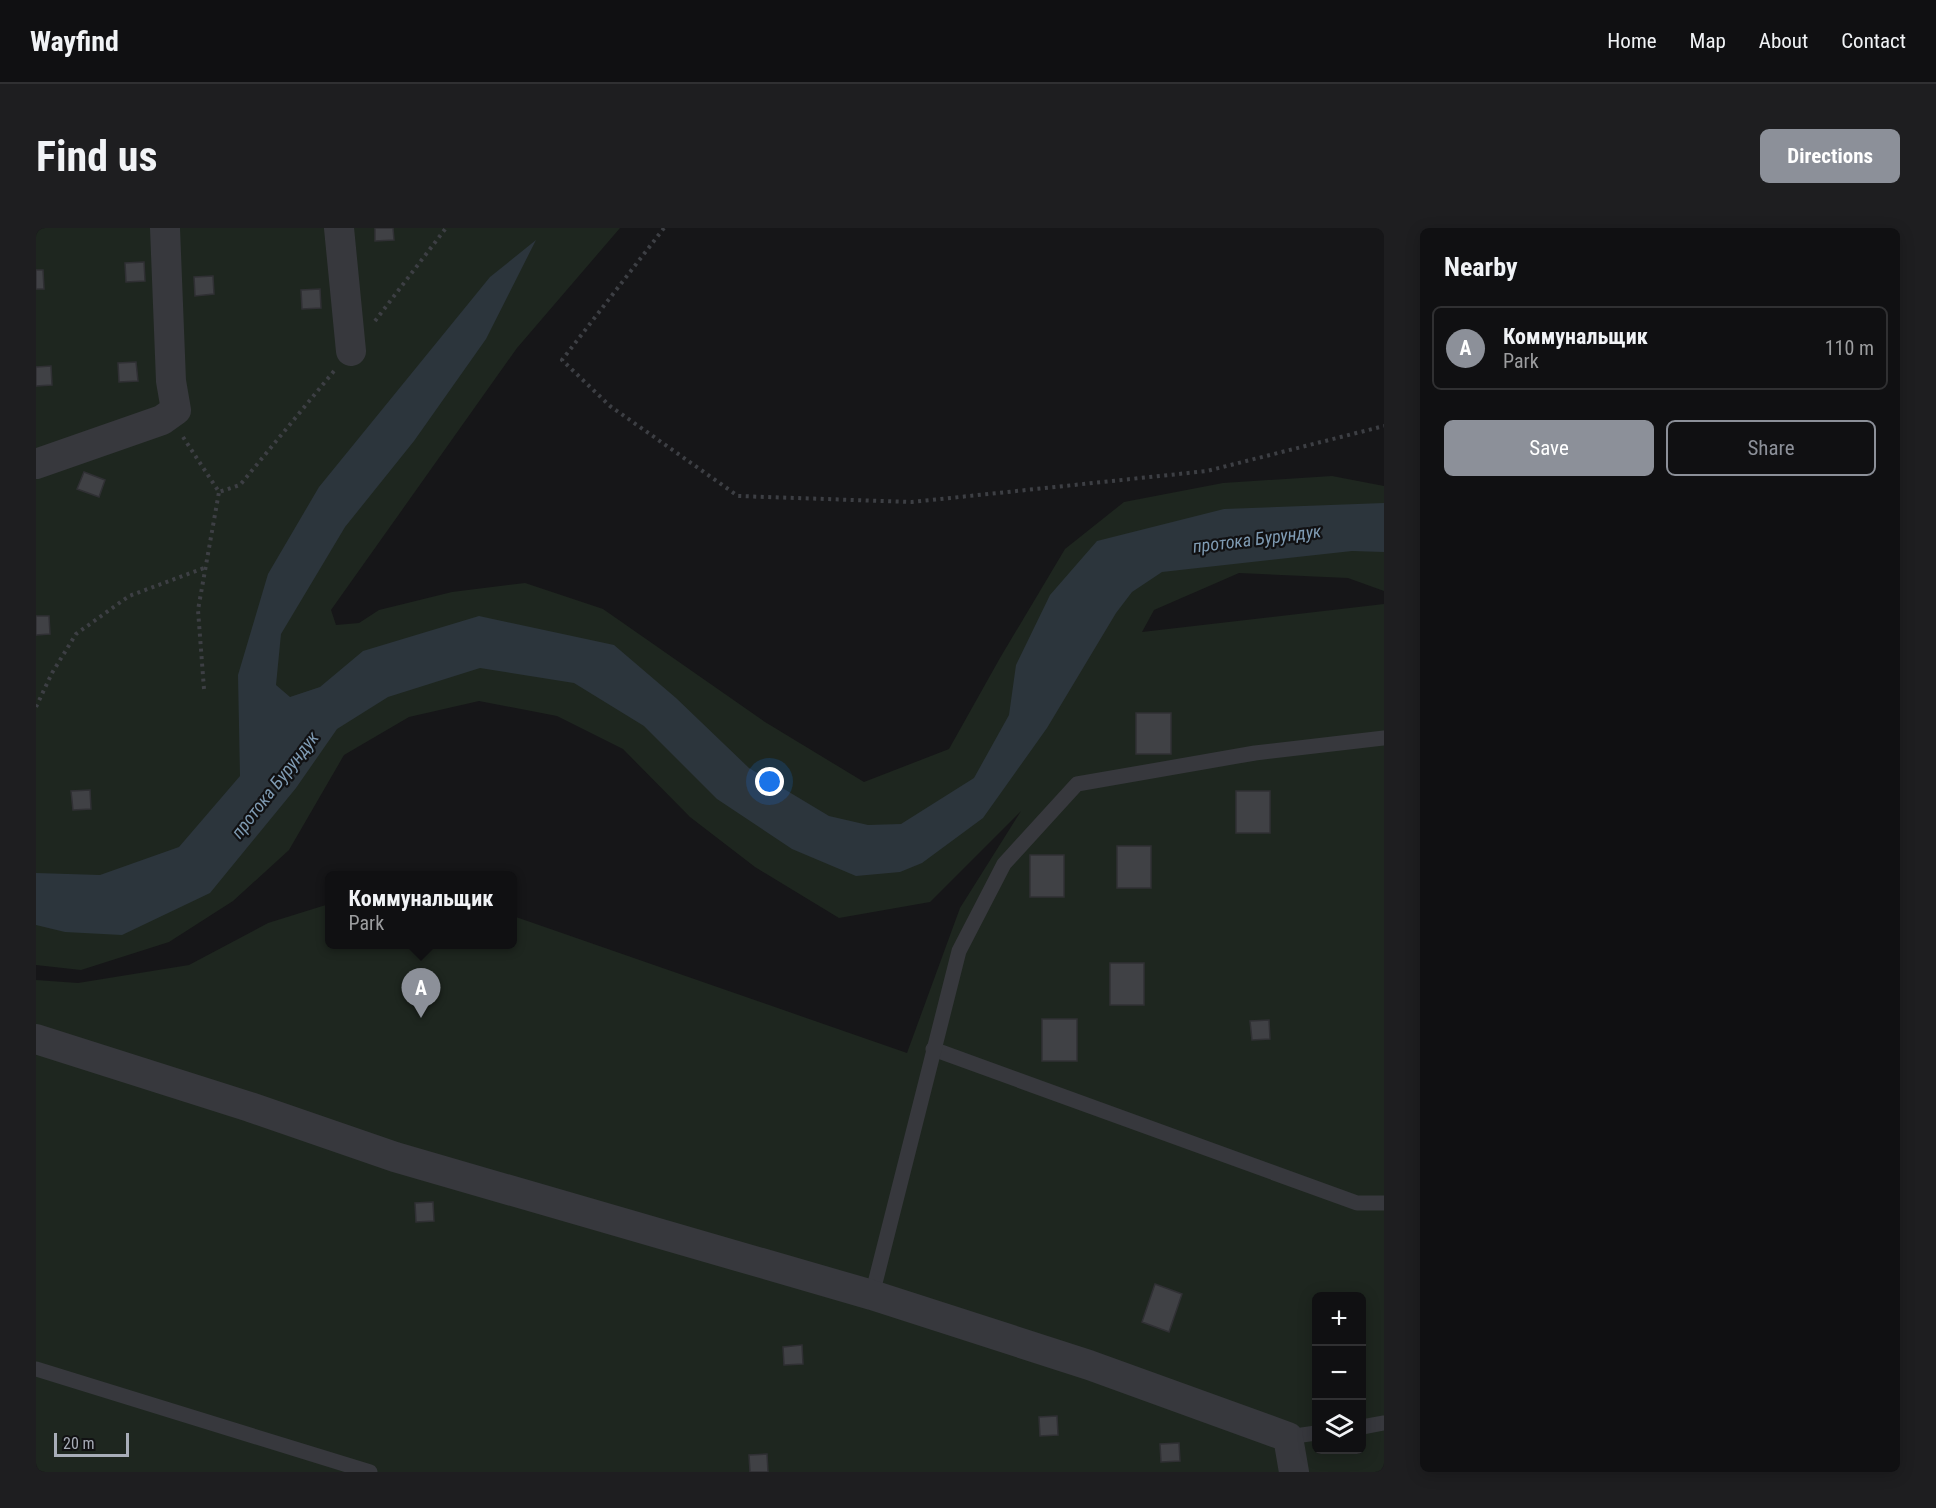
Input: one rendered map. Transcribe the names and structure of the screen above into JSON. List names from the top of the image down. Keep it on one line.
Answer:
{"water":["протока Бурундук"],"scale_bar":"20 m","page":{"header":"Wayfind","nav":["Home","Map","About","Contact"],"buttons":["Directions",["Save","Share"]],"title":"Find us","heading":"Nearby","list":[{"mark":"A","name":"Коммунальщик","note":"Park","value":"110 m"}],"popup":["Коммунальщик","Park"],"pins":"A","map_buttons":["+","−"],"scale":"20 m"}}
